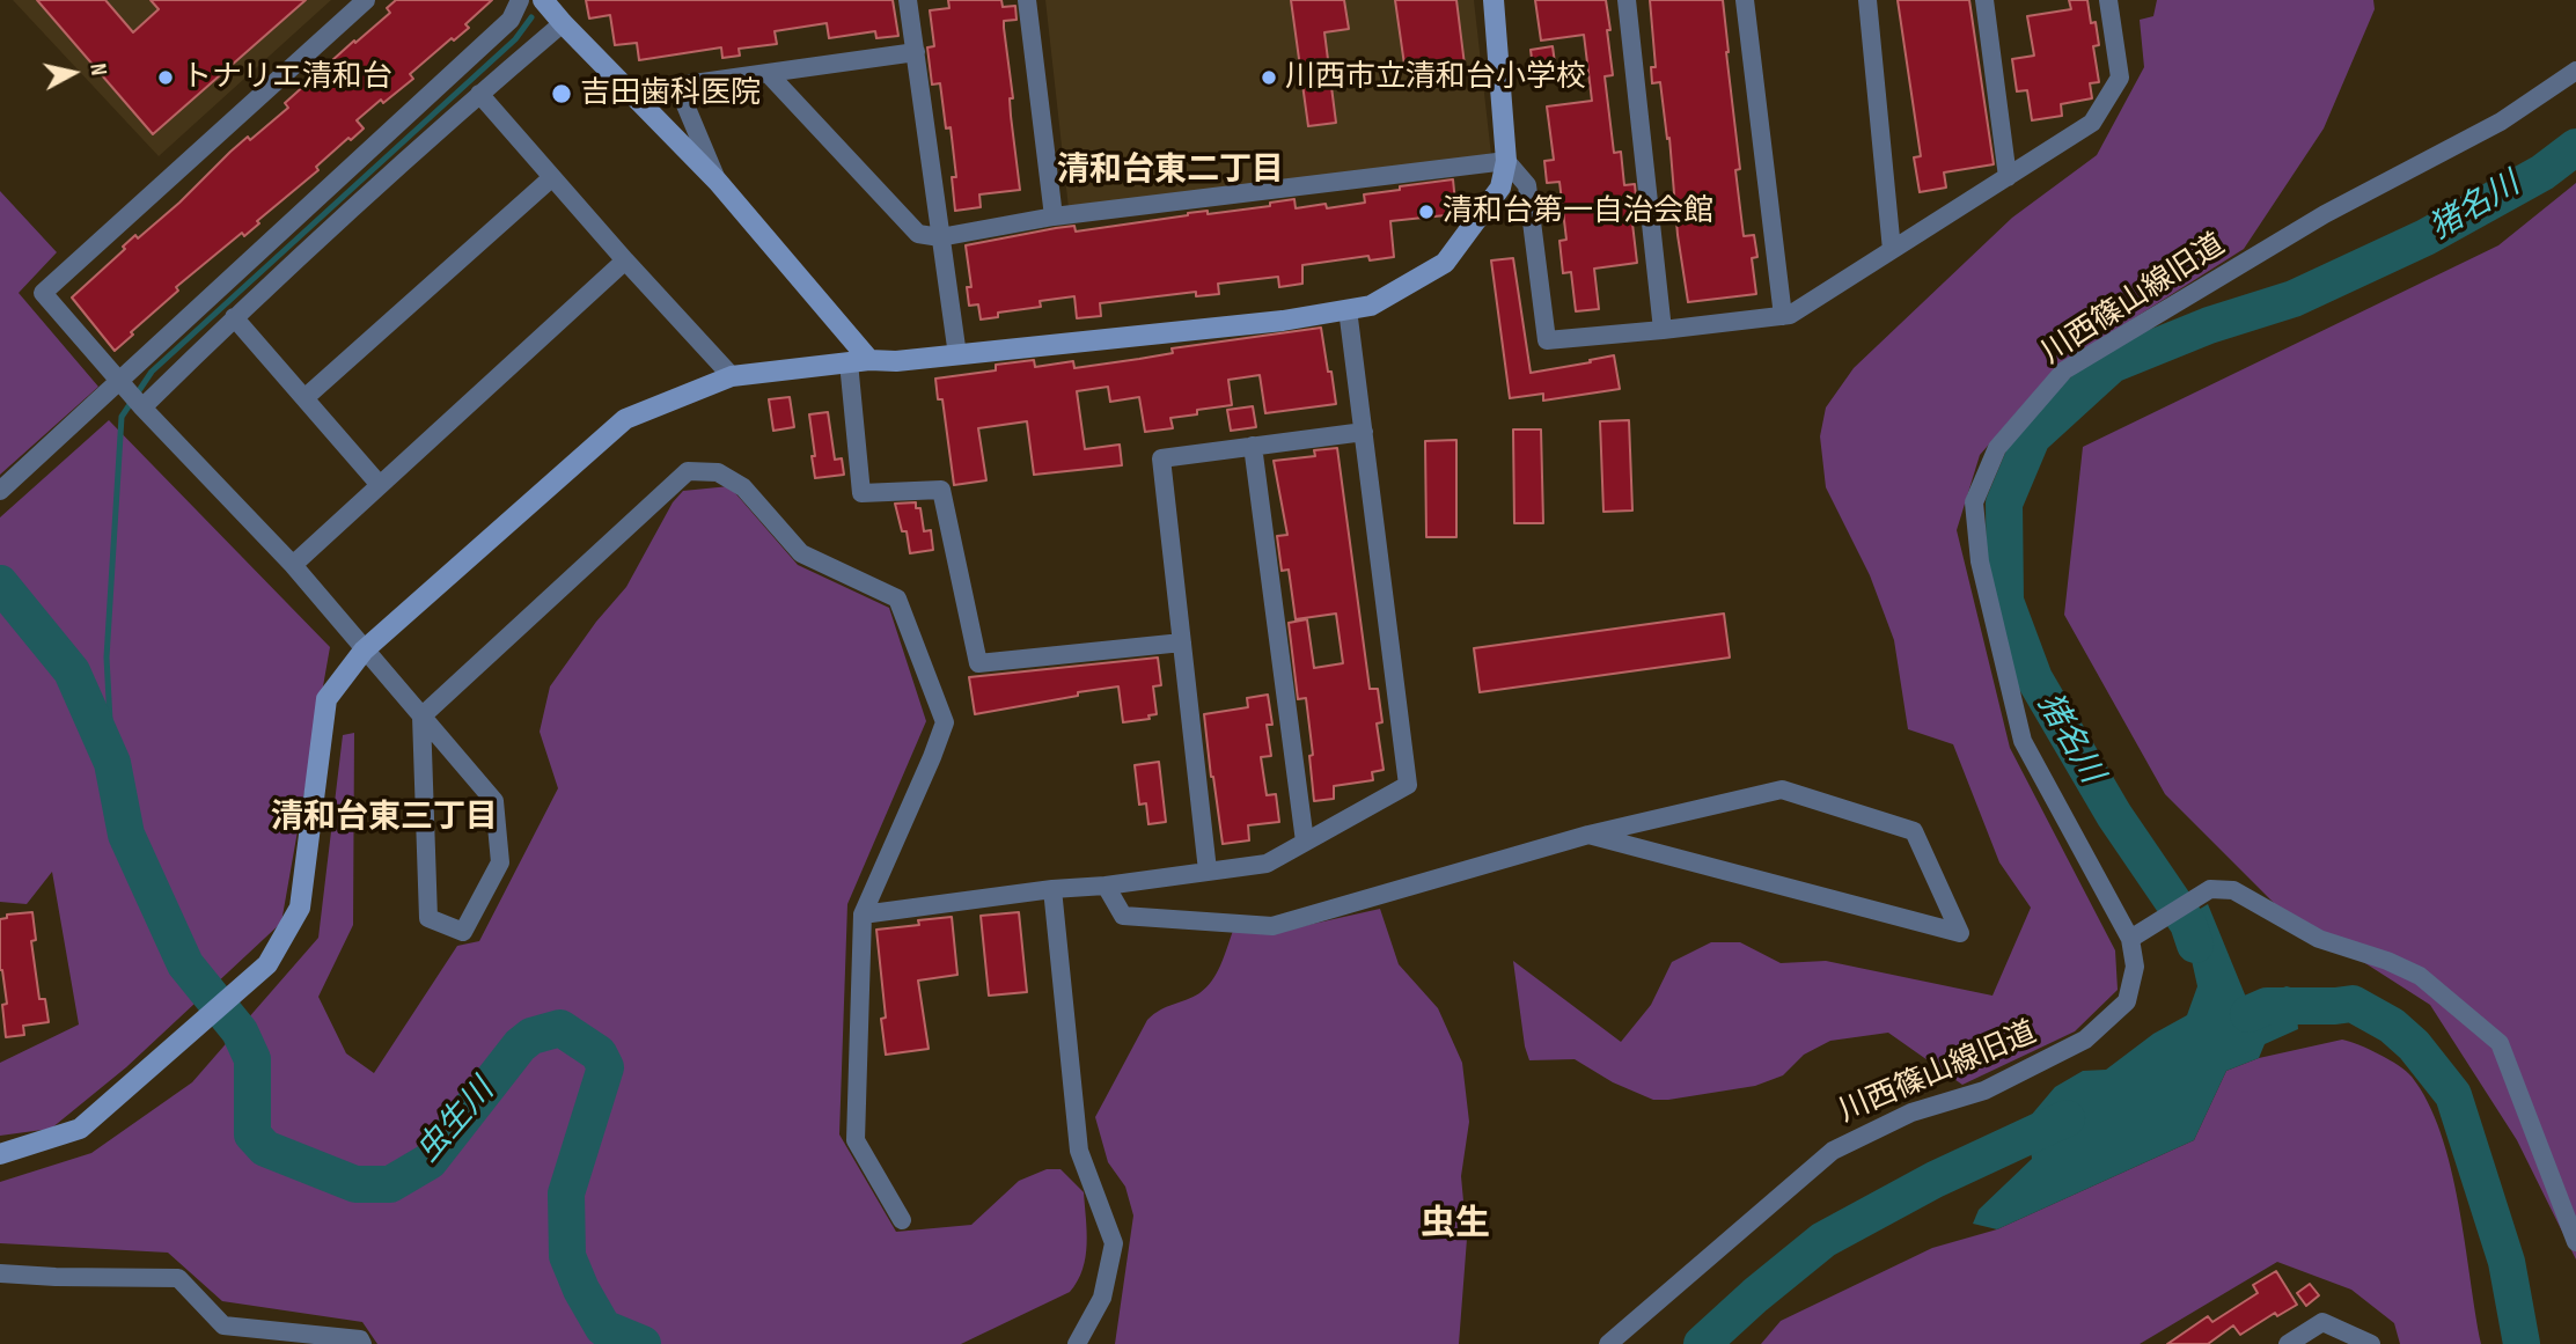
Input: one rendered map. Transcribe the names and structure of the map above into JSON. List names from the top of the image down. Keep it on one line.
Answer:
{"streets":{"street":["川西篠山線旧道"]},"districts":["清和台東二丁目","清和台東三丁目","虫生"],"water":["猪名川","虫生川"],"places":["トナリエ清和台","川西市立清和台小学校","吉田歯科医院","清和台第一自治会館"],"north":"right"}
